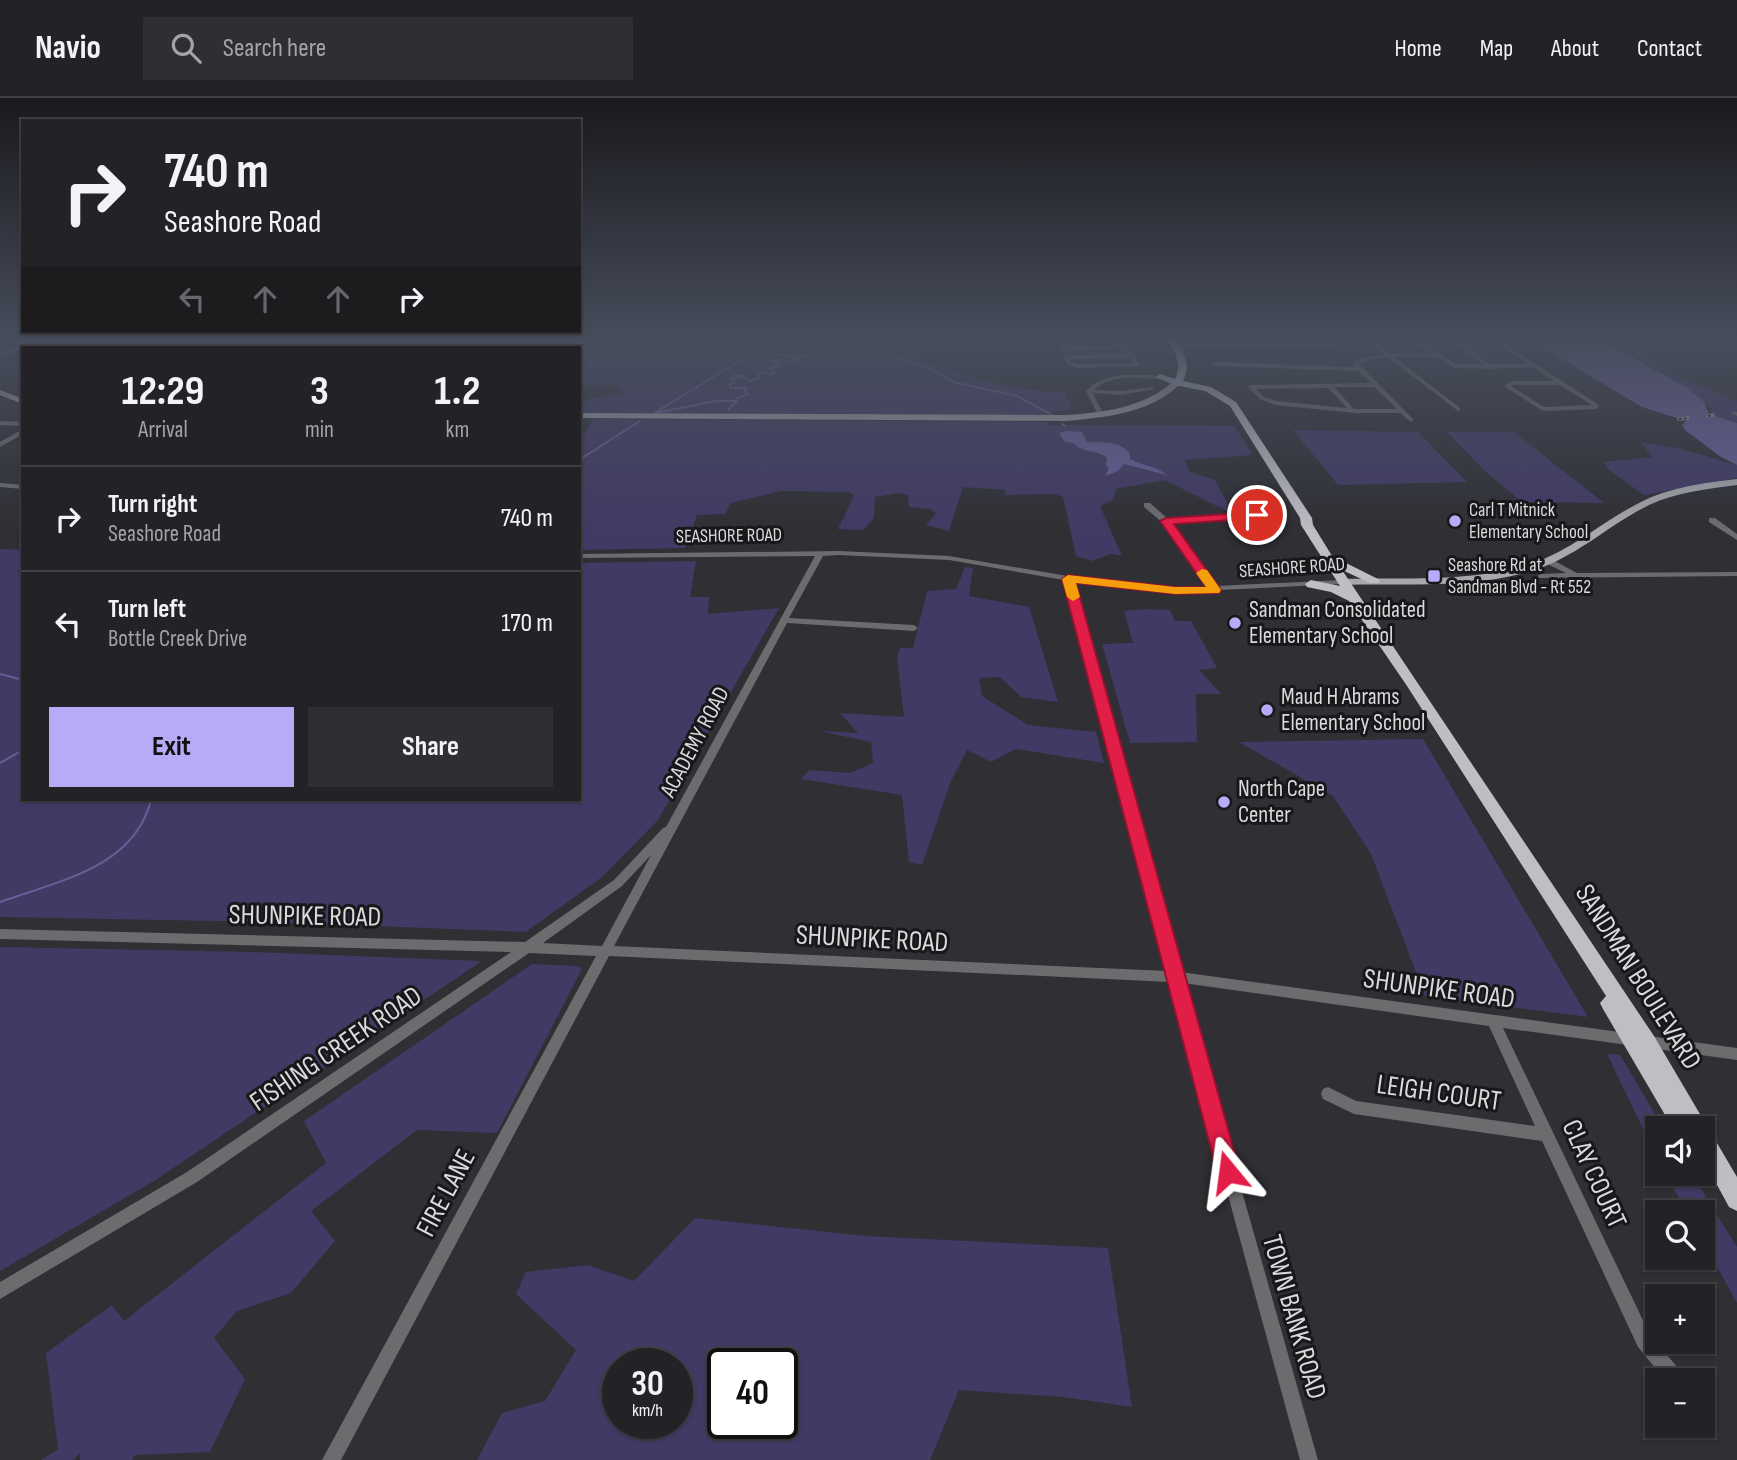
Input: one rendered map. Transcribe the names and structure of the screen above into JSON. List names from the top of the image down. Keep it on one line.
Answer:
{"streets":{"highway":["SANDMAN BOULEVARD"],"main road":["SEASHORE ROAD"],"street":["ACADEMY ROAD","SHUNPIKE ROAD","FISHING CREEK ROAD","LEIGH COURT","CLAY COURT","FIRE LANE","TOWN BANK ROAD"]},"crossings":[["SEASHORE ROAD","ACADEMY ROAD"],["SEASHORE ROAD","SANDMAN BOULEVARD"],["SEASHORE ROAD","TOWN BANK ROAD"],["ACADEMY ROAD","SHUNPIKE ROAD"],["ACADEMY ROAD","FISHING CREEK ROAD"],["ACADEMY ROAD","FIRE LANE"],["SHUNPIKE ROAD","SANDMAN BOULEVARD"],["SHUNPIKE ROAD","FISHING CREEK ROAD"],["SHUNPIKE ROAD","CLAY COURT"],["SHUNPIKE ROAD","FIRE LANE"],["SHUNPIKE ROAD","TOWN BANK ROAD"],["LEIGH COURT","CLAY COURT"]],"places":{"other":["Carl T Mitnick Elementary School","Sandman Consolidated Elementary School","Maud H Abrams Elementary School","North Cape Center"],"transit":["Seashore Rd at Sandman Blvd - Rt 552"]},"page":{"header":"Navio","search":"Search here","nav":["Home","Map","About","Contact"],"turn":["740 m","Seashore Road"],"eta":["12:29","Arrival","3","min","1.2","km"],"list":[{"name":"Turn right","note":"Seashore Road","value":"740 m"},{"name":"Turn left","note":"Bottle Creek Drive","value":"170 m"}],"buttons":["Exit","Share"],"map_buttons":["+","−"],"speed":"30 km/h","limit":"40"}}
